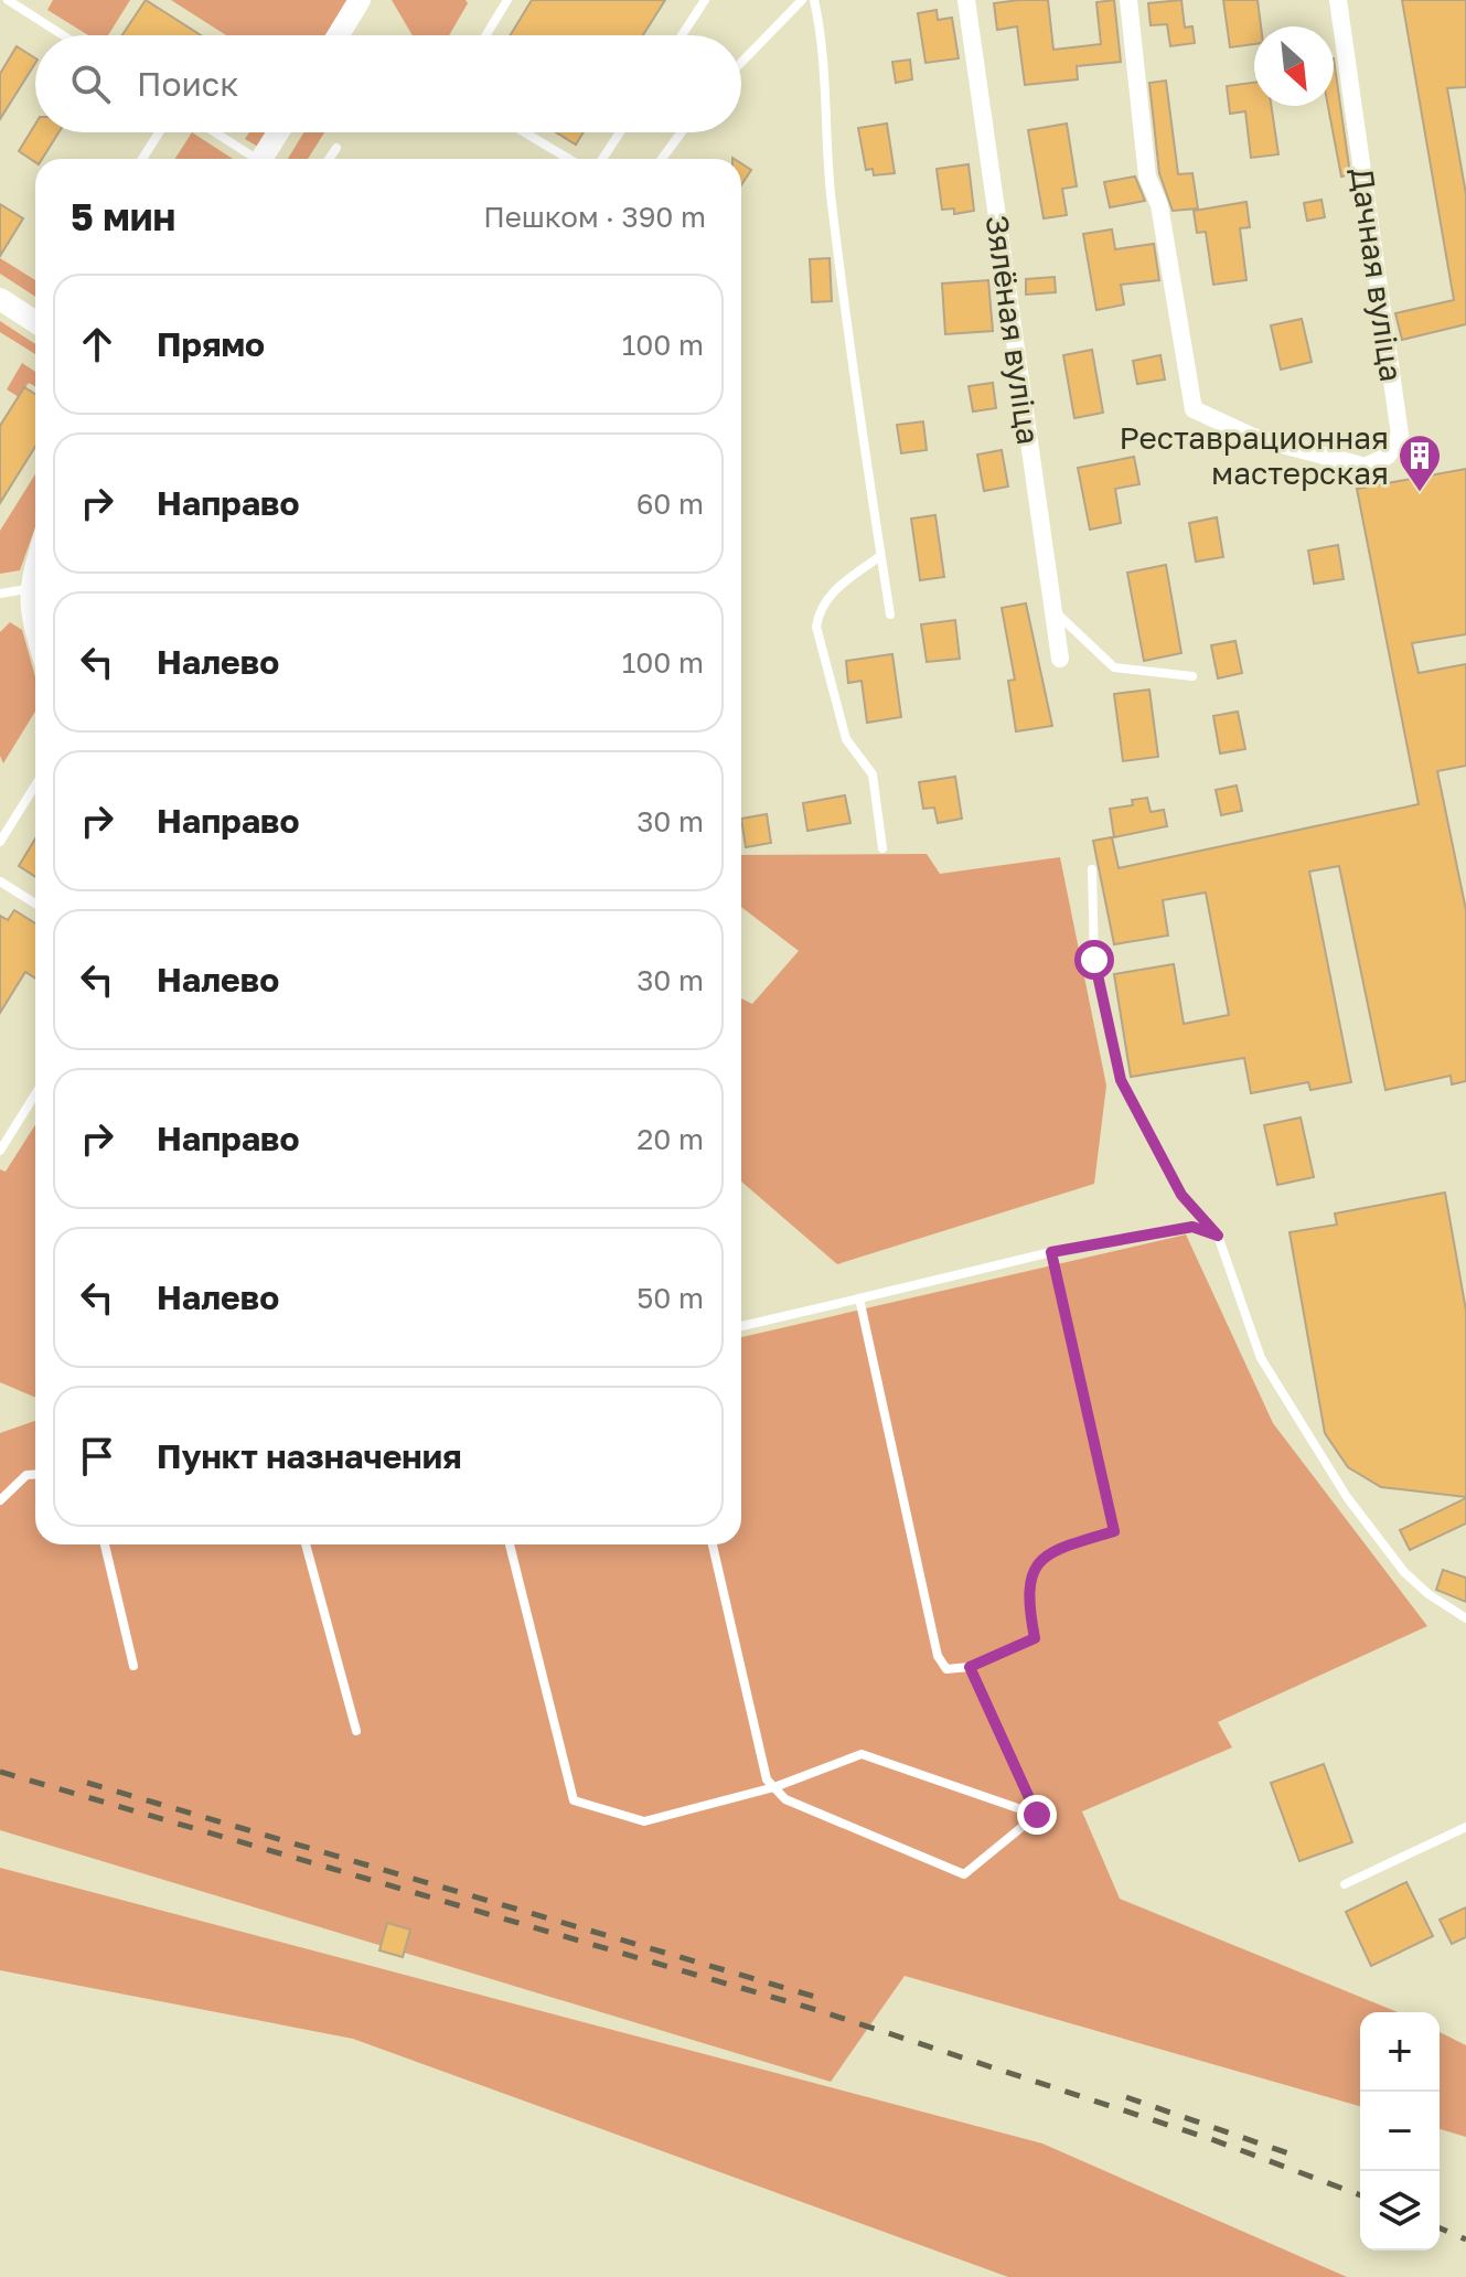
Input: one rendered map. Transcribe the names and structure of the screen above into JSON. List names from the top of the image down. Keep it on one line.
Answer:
{"streets":{"street":["Дачная вуліца","Зялёная вуліца"]},"places":{"building":["Реставрационная мастерская"]},"north":"bottom right","page":{"search":"Поиск","heading":["5 мин","Пешком · 390 m"],"list":[["Прямо","100 m"],["Направо","60 m"],["Налево","100 m"],["Направо","30 m"],["Налево","30 m"],["Направо","20 m"],["Налево","50 m"],"Пункт назначения"],"map_buttons":["+","−"]}}
